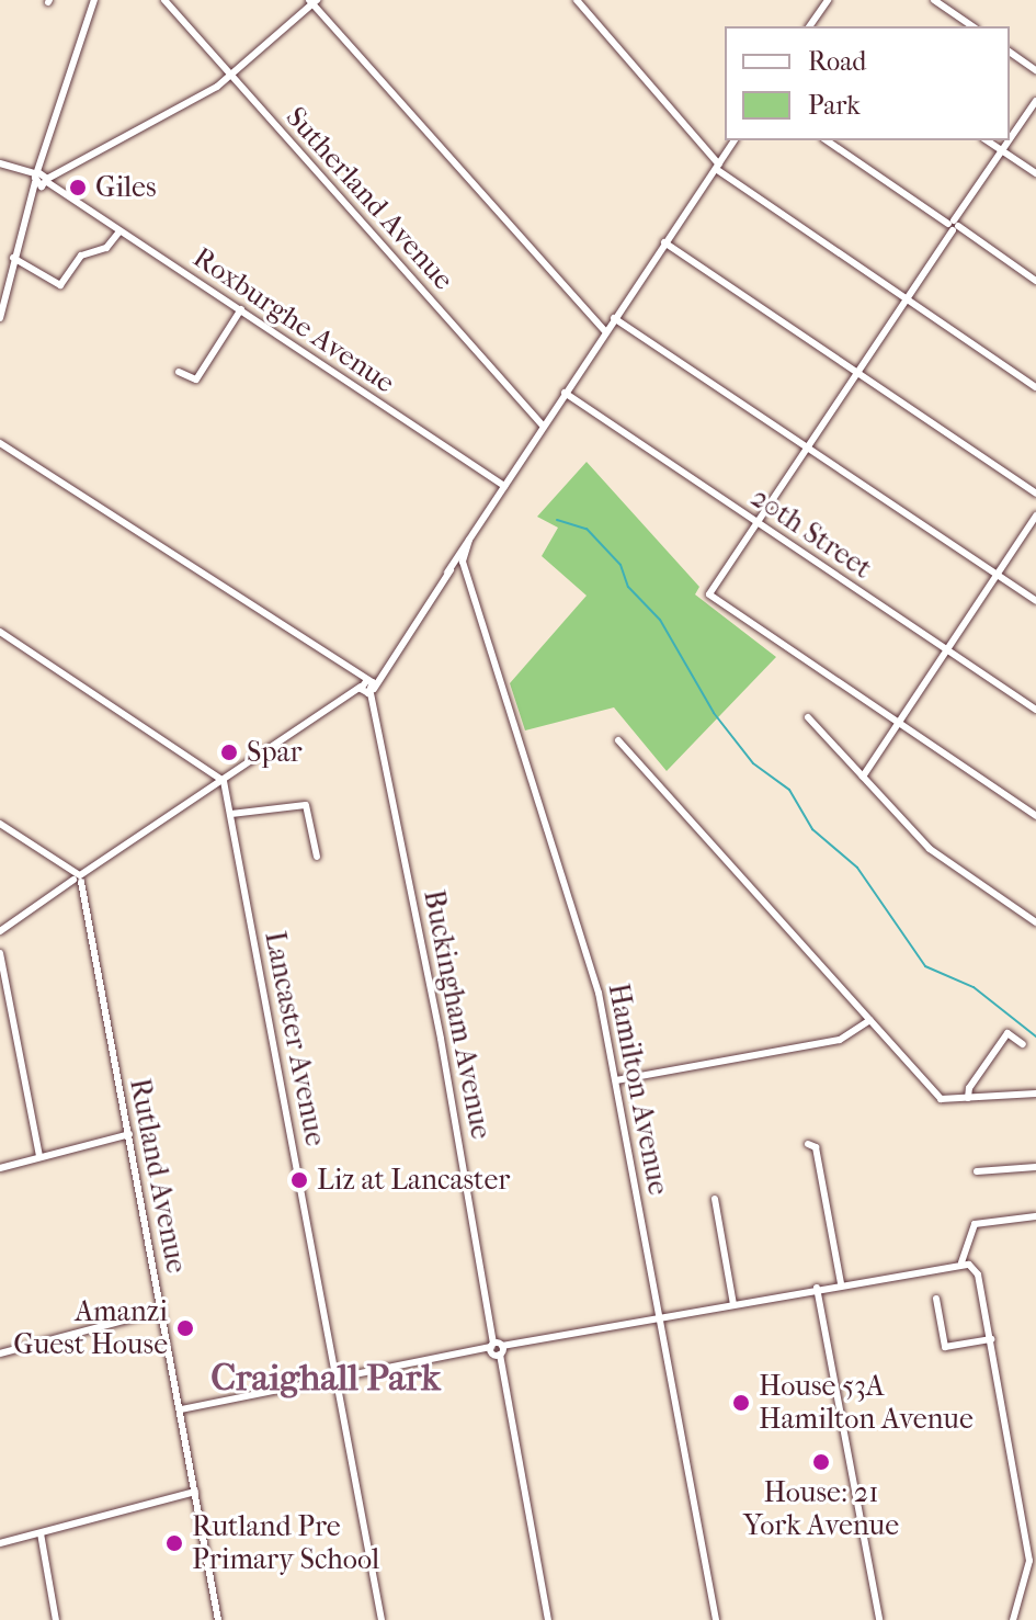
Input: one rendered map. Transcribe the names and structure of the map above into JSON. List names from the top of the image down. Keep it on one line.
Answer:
{"streets":{"street":["Sutherland Avenue","Roxburghe Avenue","20th Street","Buckingham Avenue","Lancaster Avenue","Hamilton Avenue","Rutland Avenue"]},"districts":["Craighall Park"],"places":["Giles","Spar","Liz at Lancaster","Amanzi Guest House","House 53A Hamilton Avenue","House: 21 York Avenue","Rutland Pre Primary School"],"legend":["Road","Park"]}
